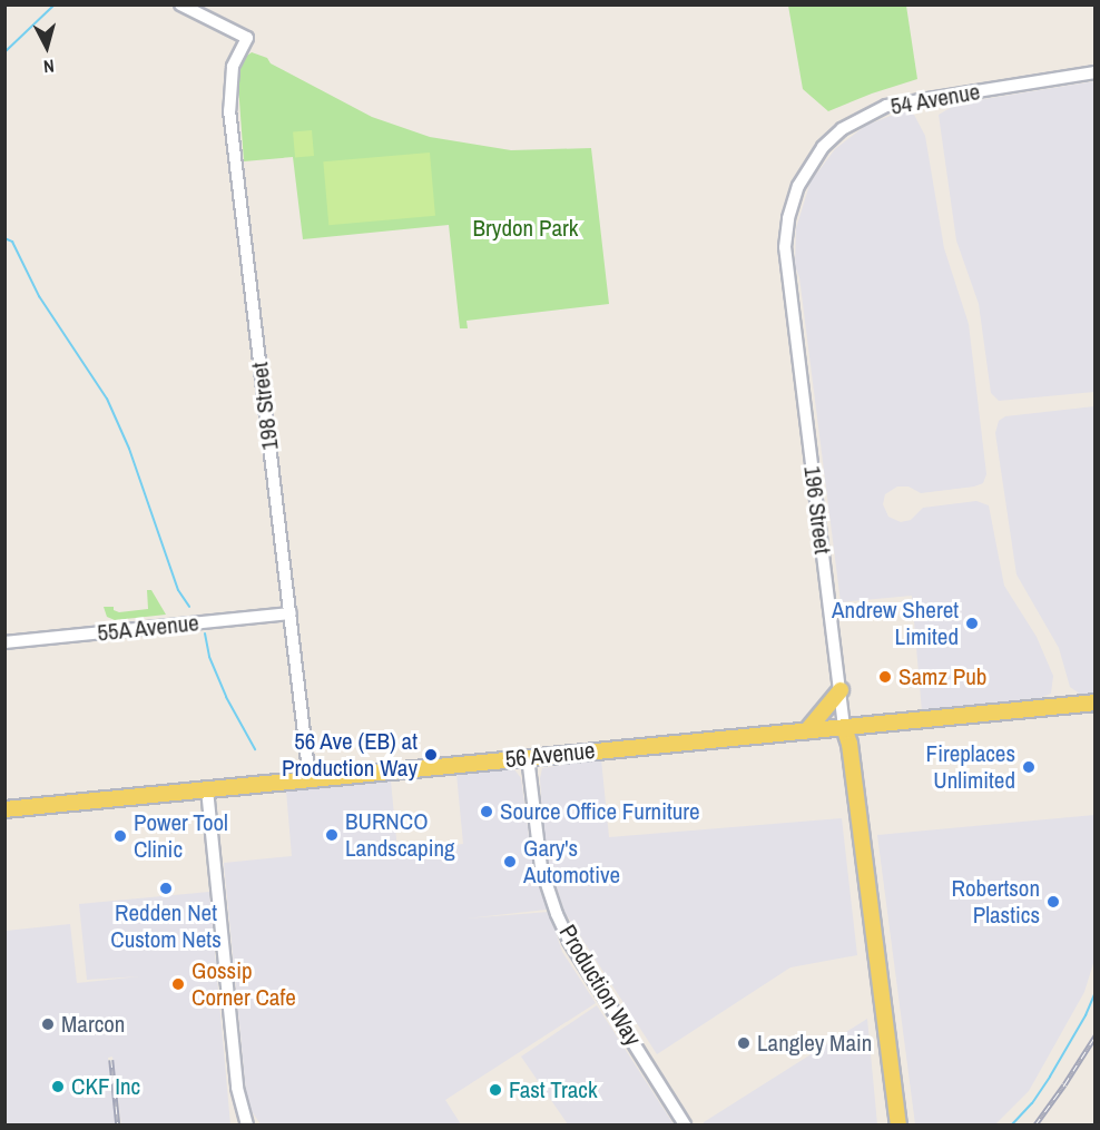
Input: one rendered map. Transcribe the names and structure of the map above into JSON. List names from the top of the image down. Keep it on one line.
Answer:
{"streets":{"main road":["196 Street","56 Avenue"],"street":["54 Avenue","198 Street","55A Avenue","Production Way"]},"crossings":[["54 Avenue","196 Street"],["198 Street","55A Avenue"],["198 Street","56 Avenue"],["196 Street","56 Avenue"],["56 Avenue","Production Way"]],"parks":["Brydon Park"],"places":["Andrew Sheret Limited","Samz Pub","56 Ave (EB) at Production Way","Fireplaces Unlimited","Source Office Furniture","BURNCO Landscaping","Power Tool Clinic","Gary's Automotive","Redden Net Custom Nets","Robertson Plastics","Gossip Corner Cafe","Marcon","Langley Main","CKF Inc","Fast Track"],"north":"bottom"}
